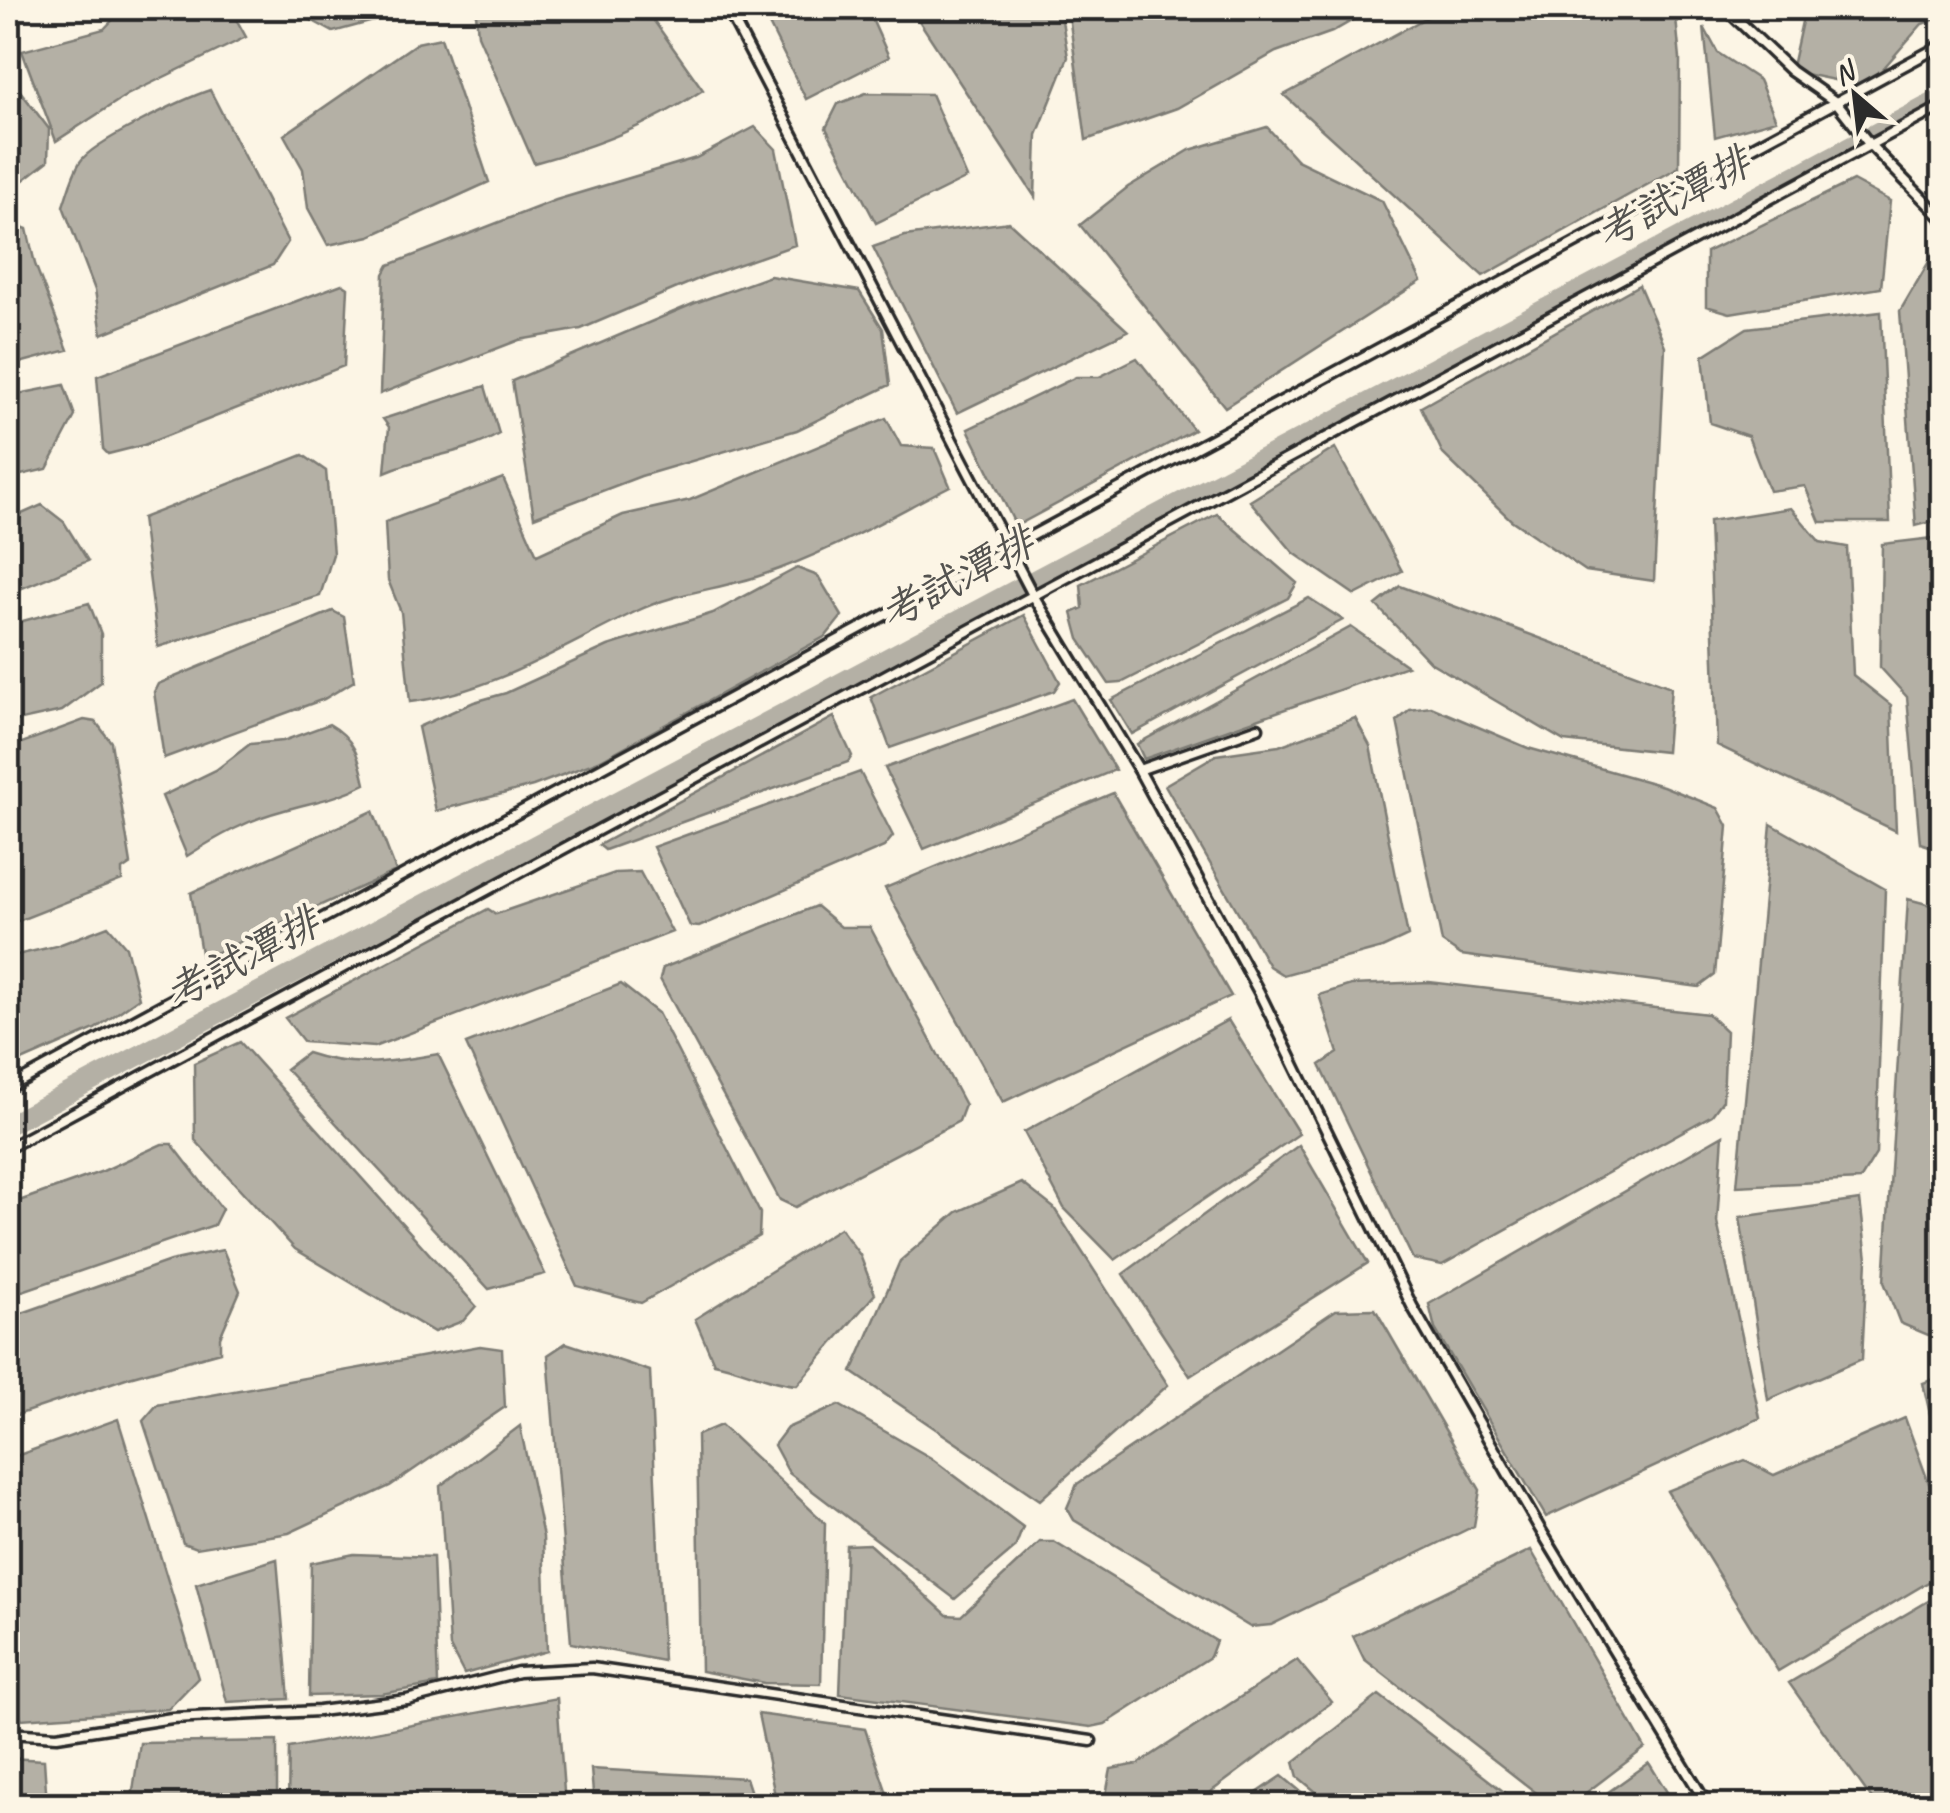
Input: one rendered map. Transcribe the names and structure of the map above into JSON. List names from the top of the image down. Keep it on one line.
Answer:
{"water":["考試潭排"],"north":"top left"}
